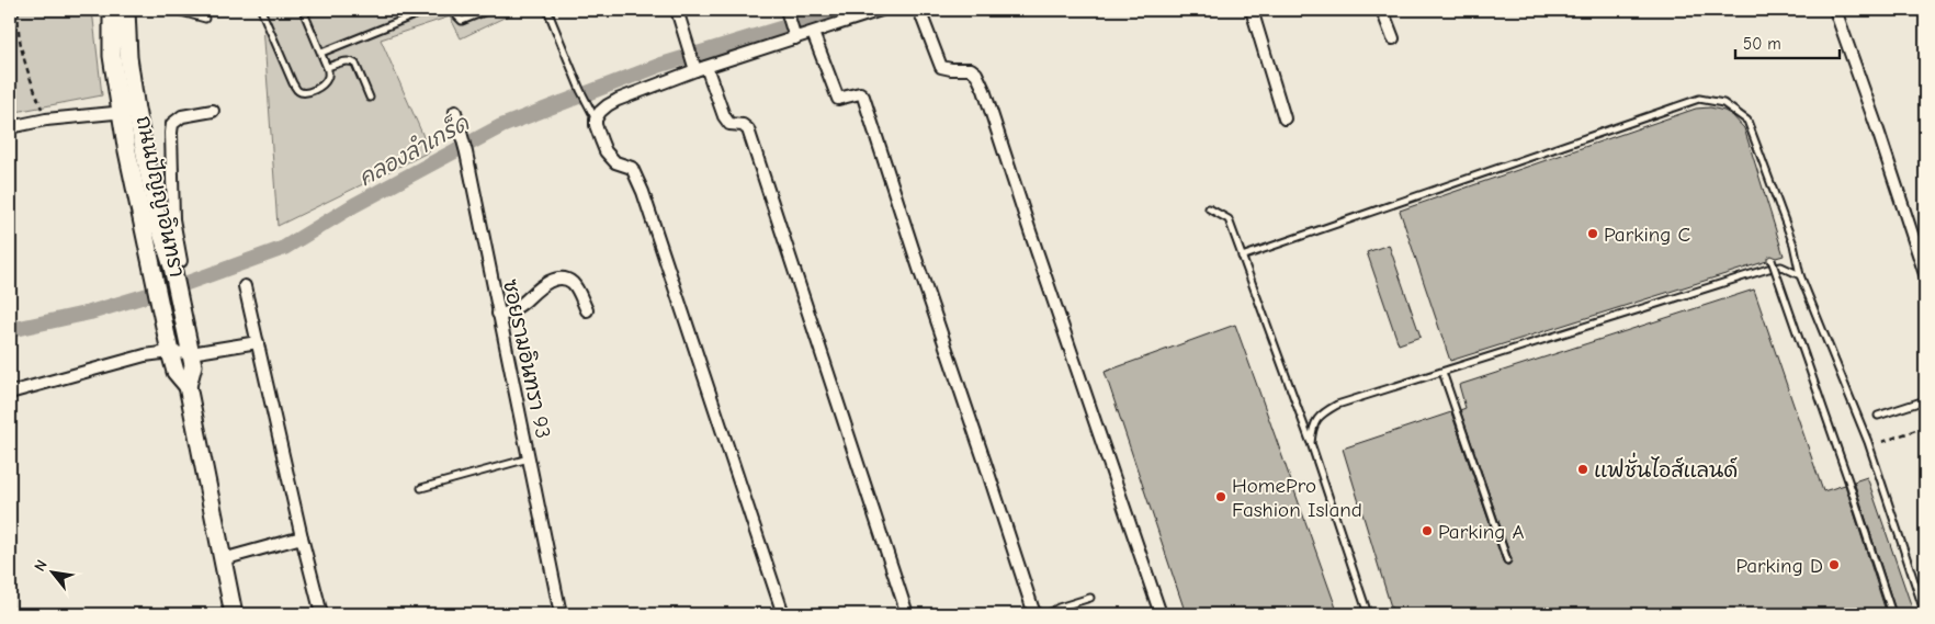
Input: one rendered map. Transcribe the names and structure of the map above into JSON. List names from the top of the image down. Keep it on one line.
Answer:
{"streets":{"main road":["ถนนปัญญาอินทรา"],"street":["ซอยรามอินทรา 93"]},"water":["คลองลำเกร็ด"],"places":["Parking C","แฟชั่นไอส์แลนด์","HomePro Fashion Island","Parking A","Parking D"],"scale_bar":"50 m","north":"top left"}
